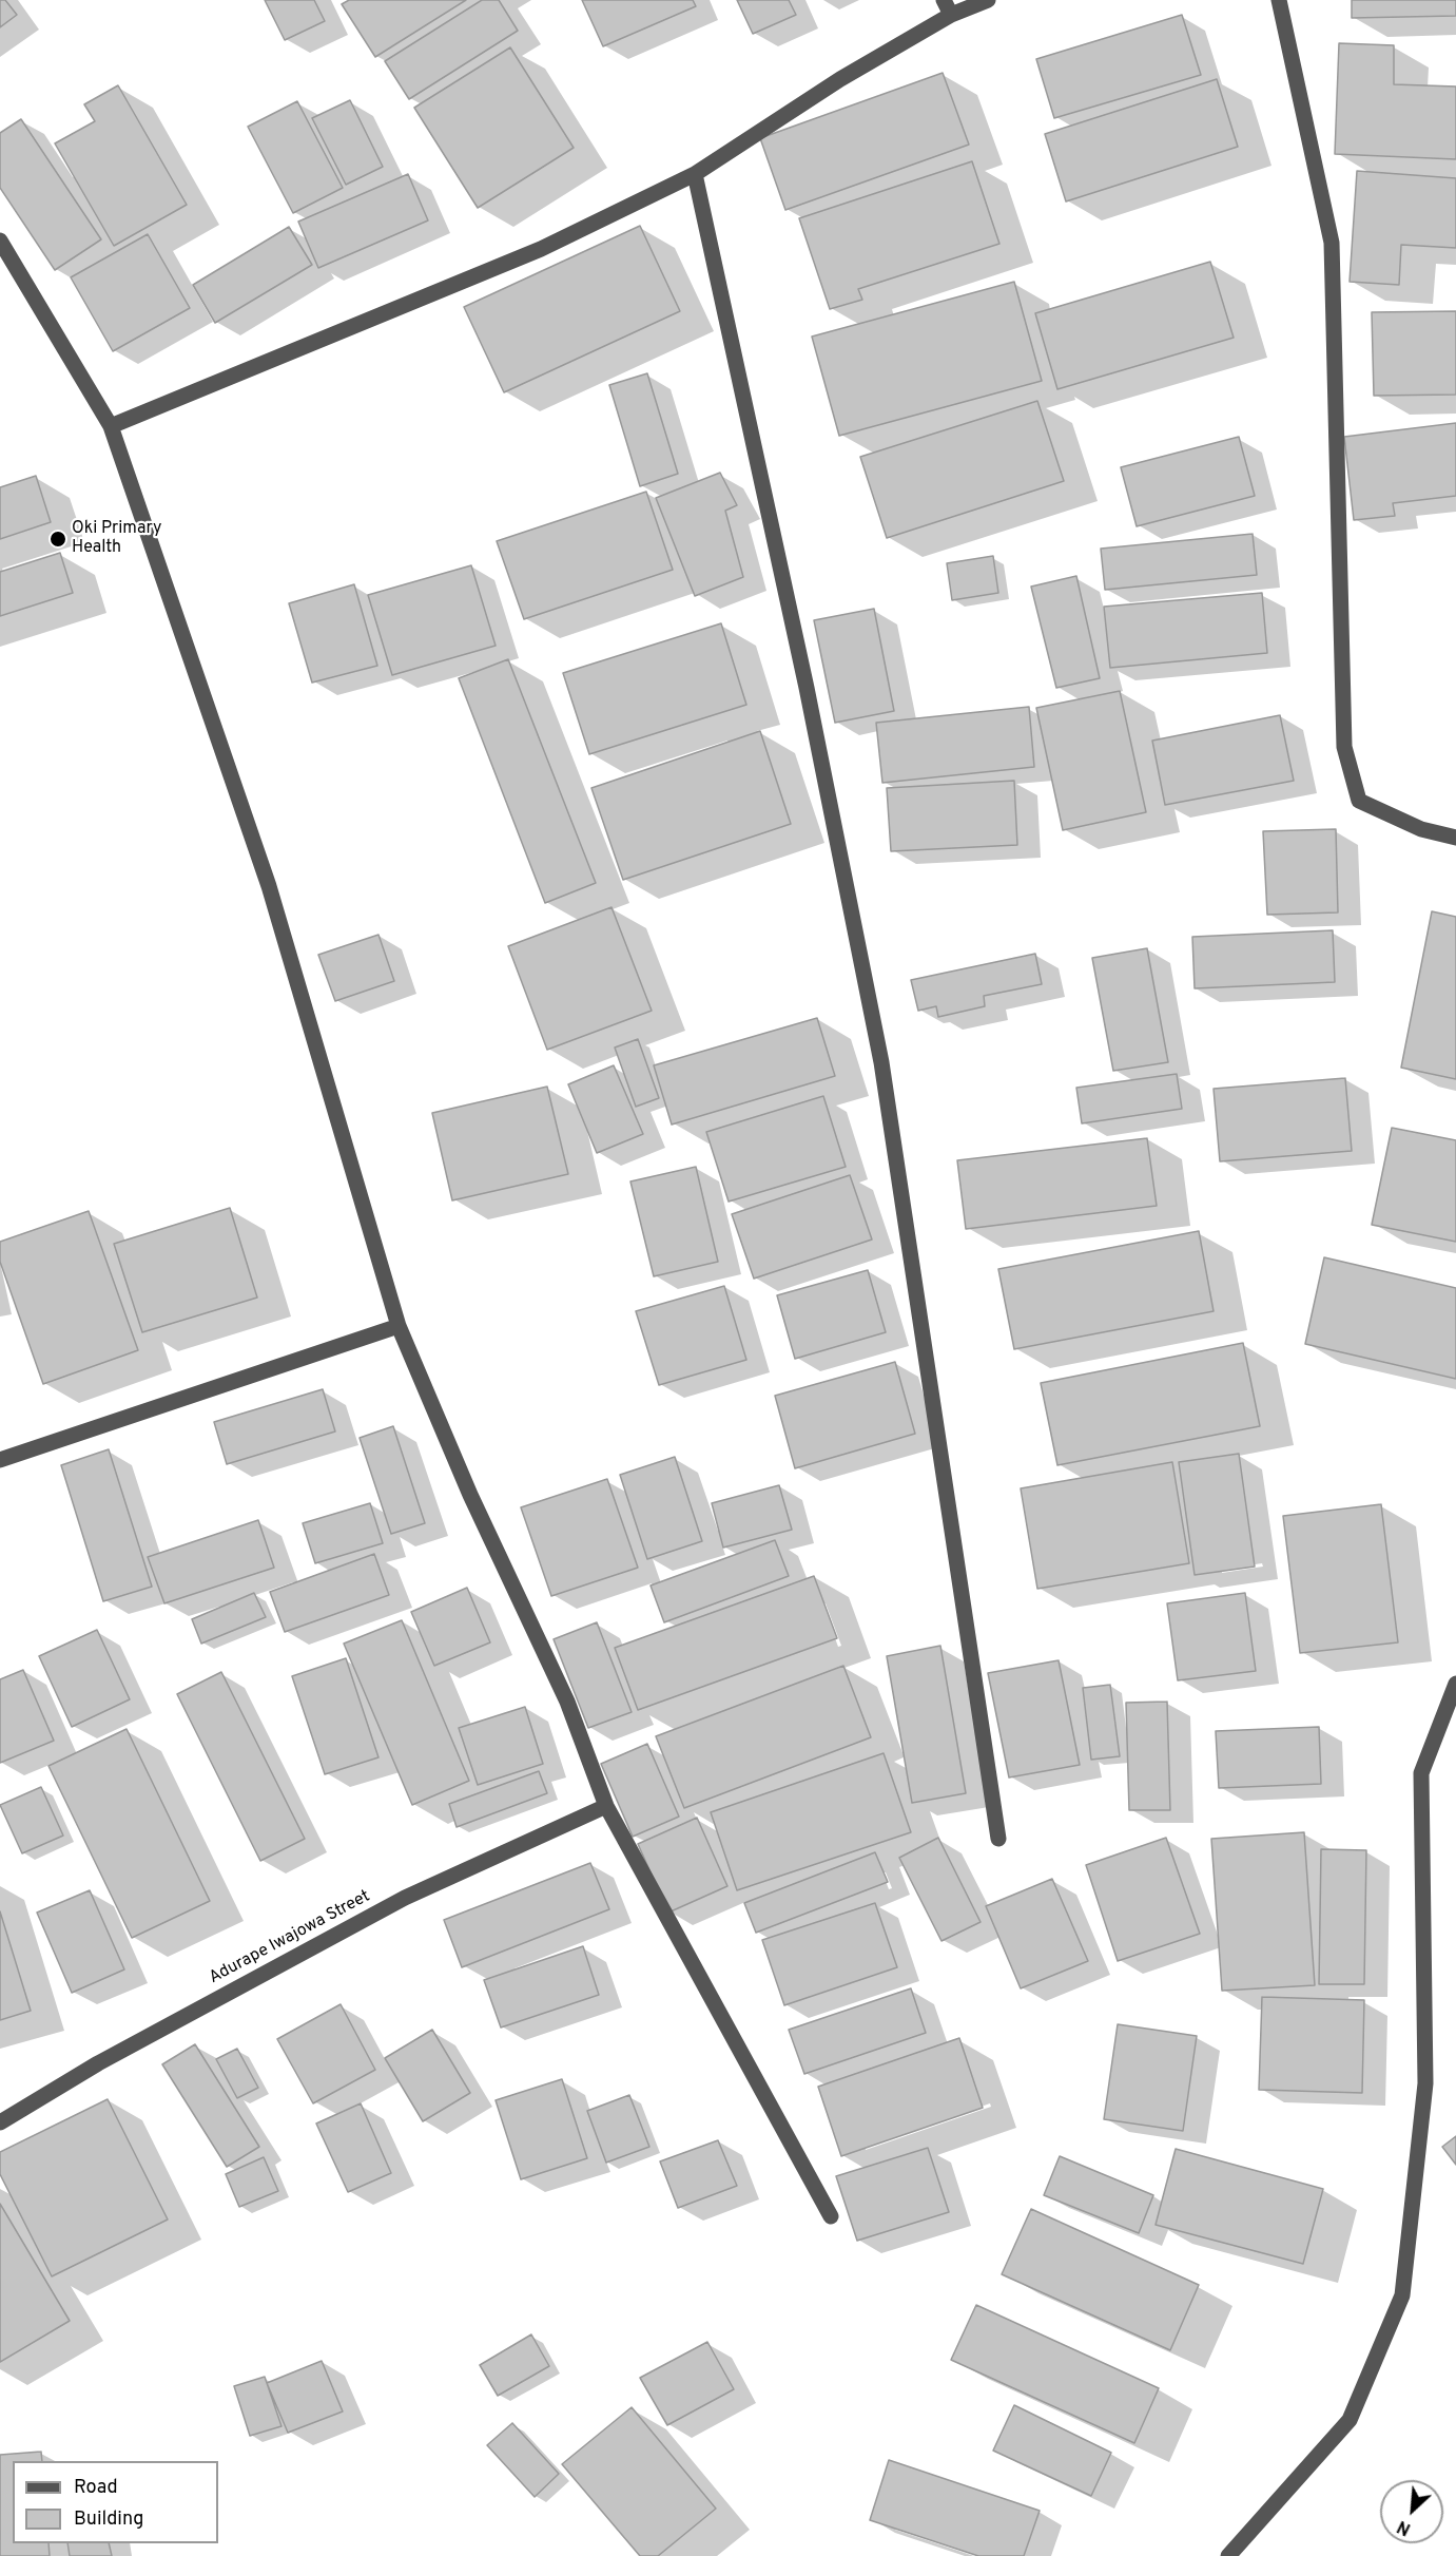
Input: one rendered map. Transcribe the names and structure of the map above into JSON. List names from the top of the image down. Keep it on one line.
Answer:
{"streets":{"street":["Adurape Iwajowa Street"]},"places":["Oki Primary Health"],"legend":["Road","Building"],"north":"bottom left"}
